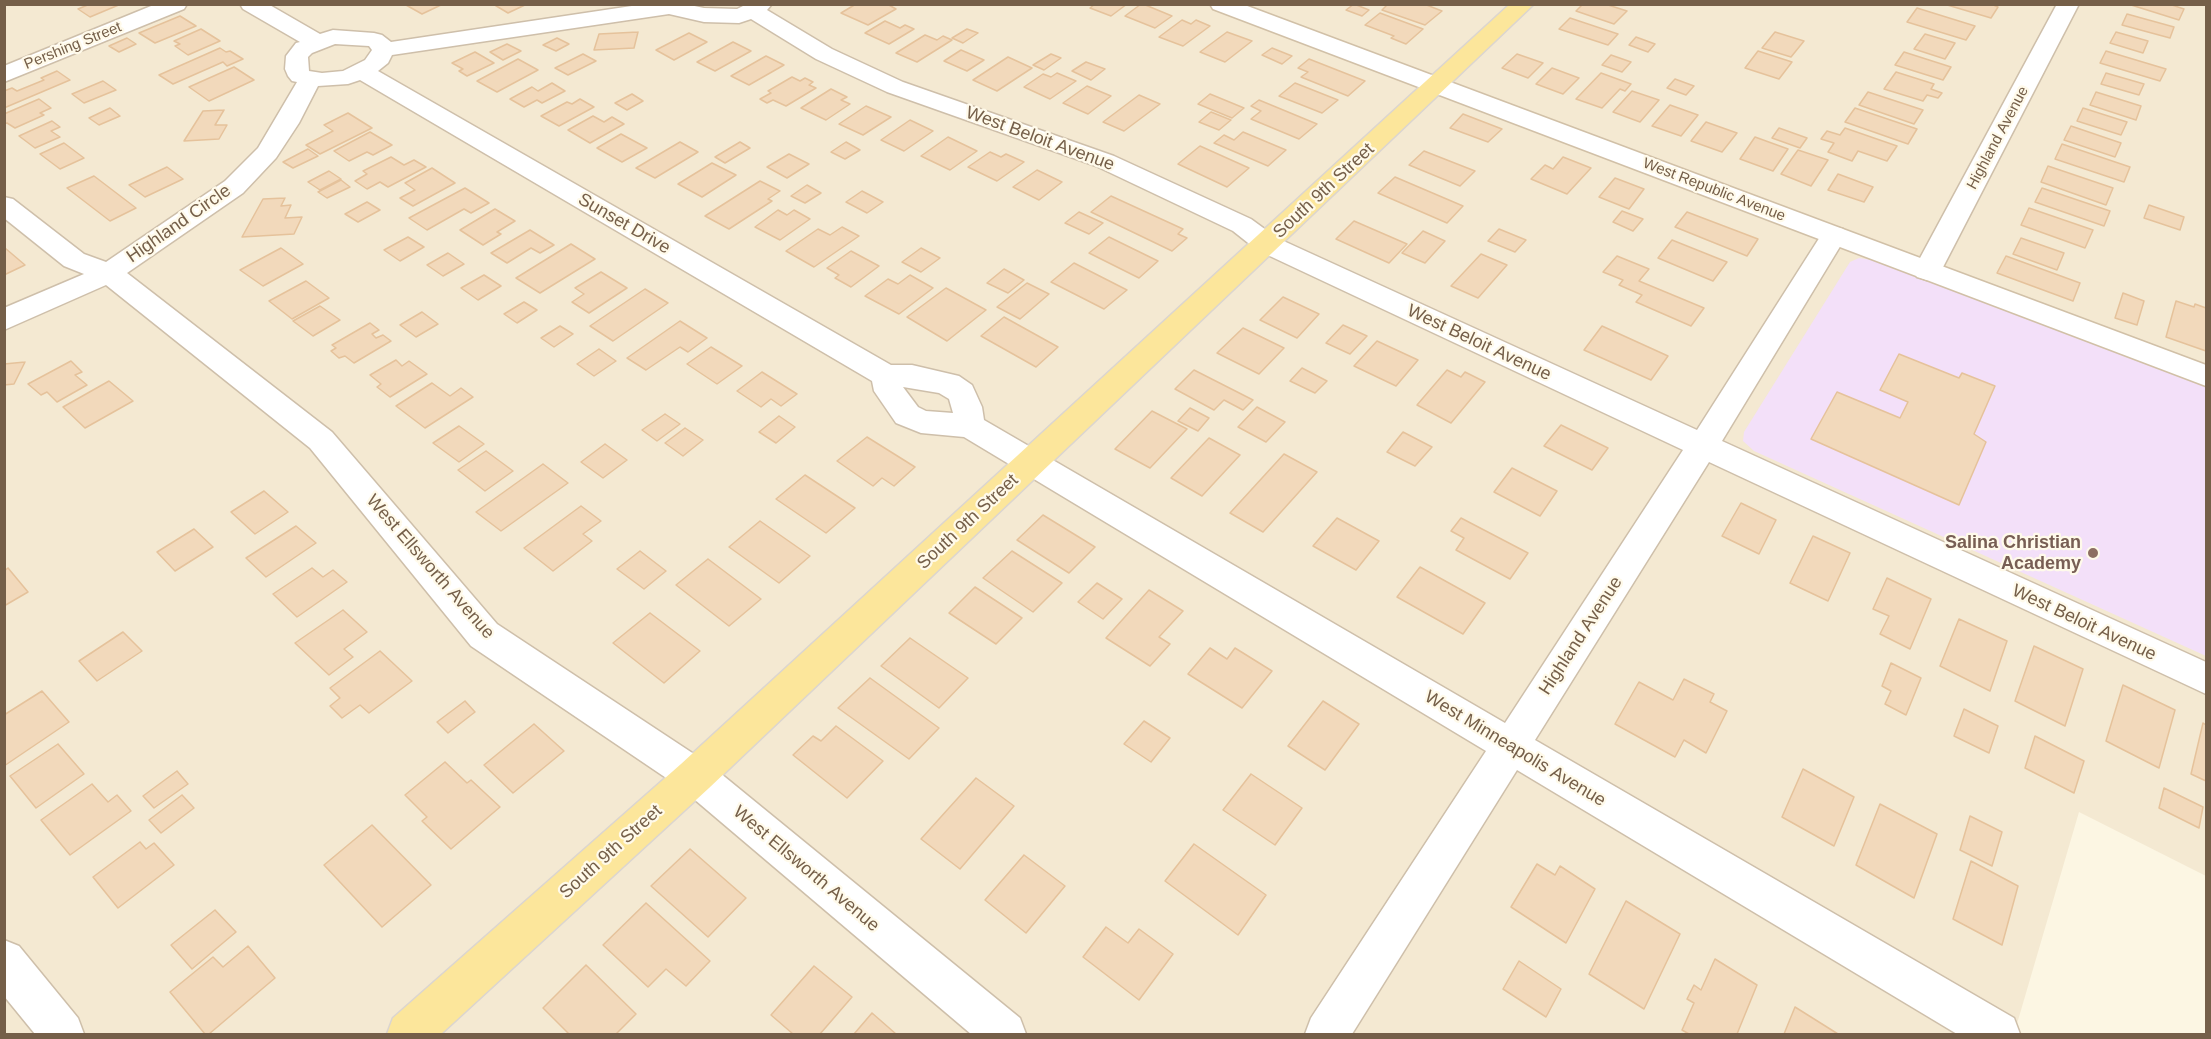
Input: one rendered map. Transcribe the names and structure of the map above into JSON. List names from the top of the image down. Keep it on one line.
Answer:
{"streets":{"main road":["South 9th Street"],"street":["Pershing Street","Highland Avenue","West Beloit Avenue","West Republic Avenue","Highland Circle","Sunset Drive","West Ellsworth Avenue","West Minneapolis Avenue"]},"crossings":[["Highland Avenue","West Beloit Avenue"],["Highland Avenue","West Republic Avenue"],["Highland Avenue","West Minneapolis Avenue"],["West Beloit Avenue","South 9th Street"],["West Republic Avenue","South 9th Street"],["South 9th Street","West Ellsworth Avenue"],["South 9th Street","West Minneapolis Avenue"],["Highland Circle","West Ellsworth Avenue"]],"places":["Salina Christian Academy"]}
